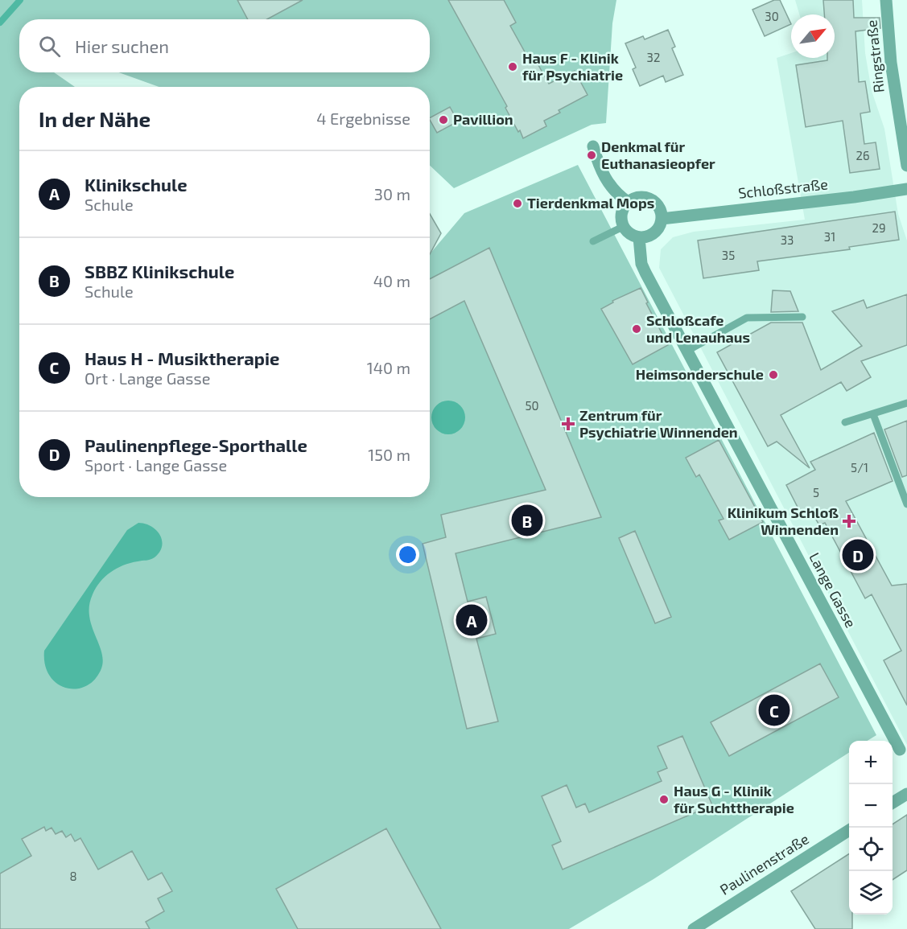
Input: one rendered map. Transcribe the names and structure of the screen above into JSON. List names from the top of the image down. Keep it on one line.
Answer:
{"streets":{"street":["Ringstraße","Schloßstraße","Lange Gasse","Paulinenstraße"]},"crossings":[["Schloßstraße","Lange Gasse"]],"places":{"other":["Haus F - Klinik für Psychiatrie","Pavillion","Denkmal für Euthanasieopfer","Tierdenkmal Mops","Schloßcafe und Lenauhaus","Heimsonderschule","Haus G - Klinik für Suchttherapie"],"health":["Zentrum für Psychiatrie Winnenden","Klinikum Schloß Winnenden"]},"house_numbers":["30","32","26","29","31","33","35","50","5/1","5","8"],"north":"top right","page":{"search":"Hier suchen","heading":["In der Nähe","4 Ergebnisse"],"list":[{"mark":"A","name":"Klinikschule","note":"Schule","value":"30 m"},{"mark":"B","name":"SBBZ Klinikschule","note":"Schule","value":"40 m"},{"mark":"C","name":"Haus H - Musiktherapie","note":"Ort · Lange Gasse","value":"140 m"},{"mark":"D","name":"Paulinenpflege-Sporthalle","note":"Sport · Lange Gasse","value":"150 m"}],"pins":["B","D","A","C"],"map_buttons":["+","−"]}}
